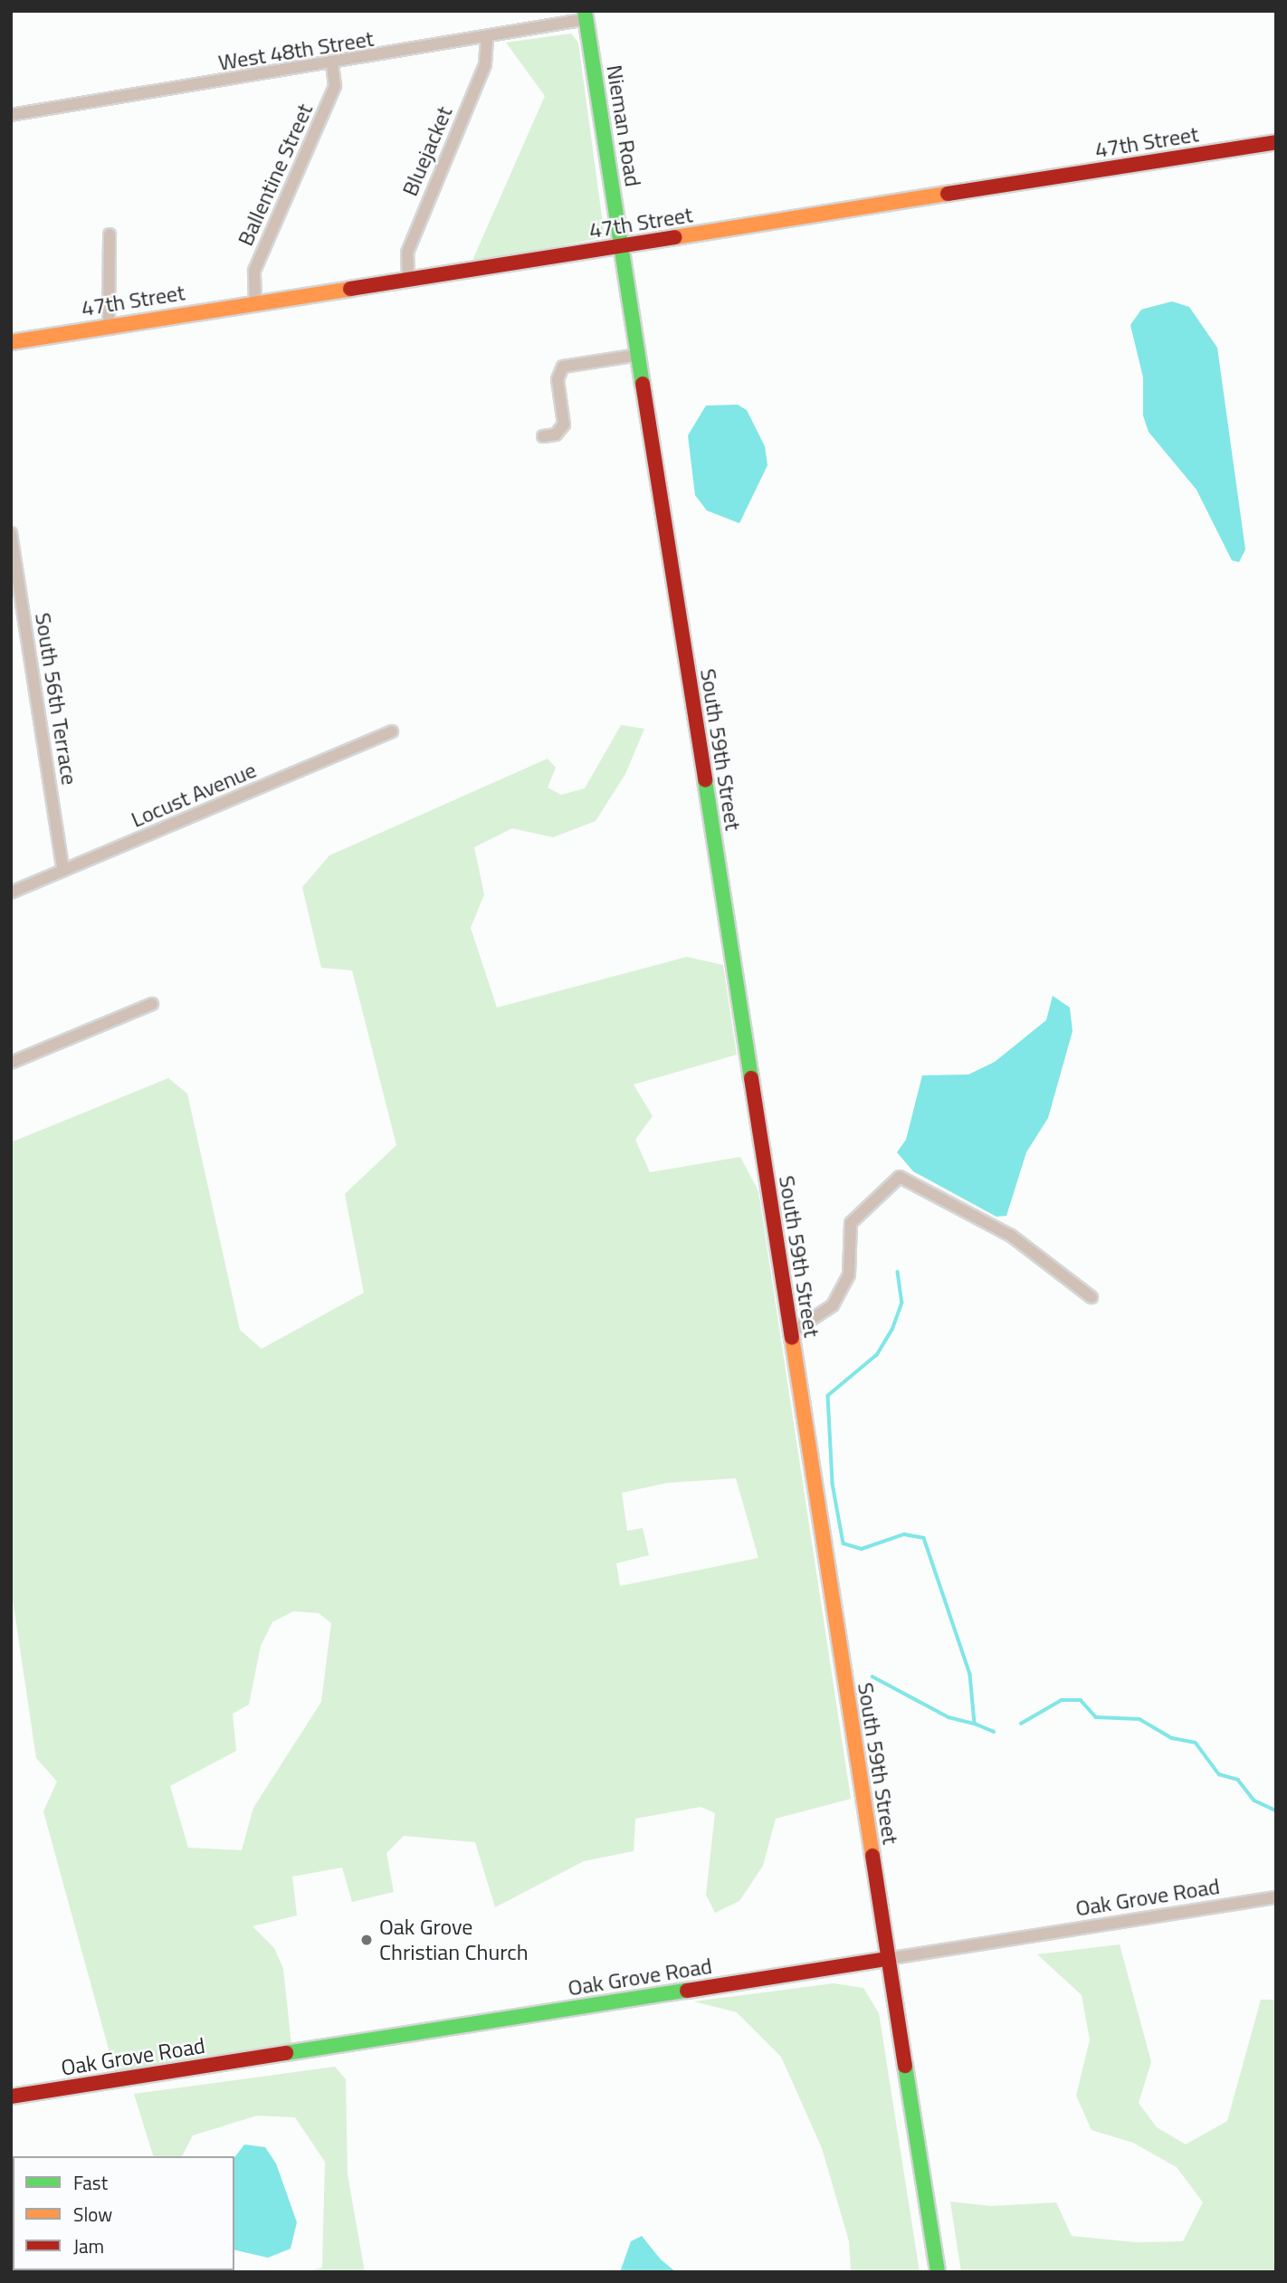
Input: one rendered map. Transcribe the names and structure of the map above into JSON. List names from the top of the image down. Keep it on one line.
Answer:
{"streets":{"main road":["Nieman Road","47th Street","South 59th Street","Oak Grove Road"],"street":["West 48th Street","Bluejacket","Ballentine Street","South 56th Terrace","Locust Avenue"]},"crossings":[["West 48th Street","Nieman Road"],["West 48th Street","Bluejacket"],["West 48th Street","Ballentine Street"],["Nieman Road","47th Street"],["Nieman Road","South 59th Street"],["47th Street","Bluejacket"],["47th Street","Ballentine Street"],["47th Street","South 59th Street"],["South 56th Terrace","Locust Avenue"],["South 59th Street","Oak Grove Road"]],"places":["Oak Grove Christian Church"],"legend":["Fast","Slow","Jam"]}
